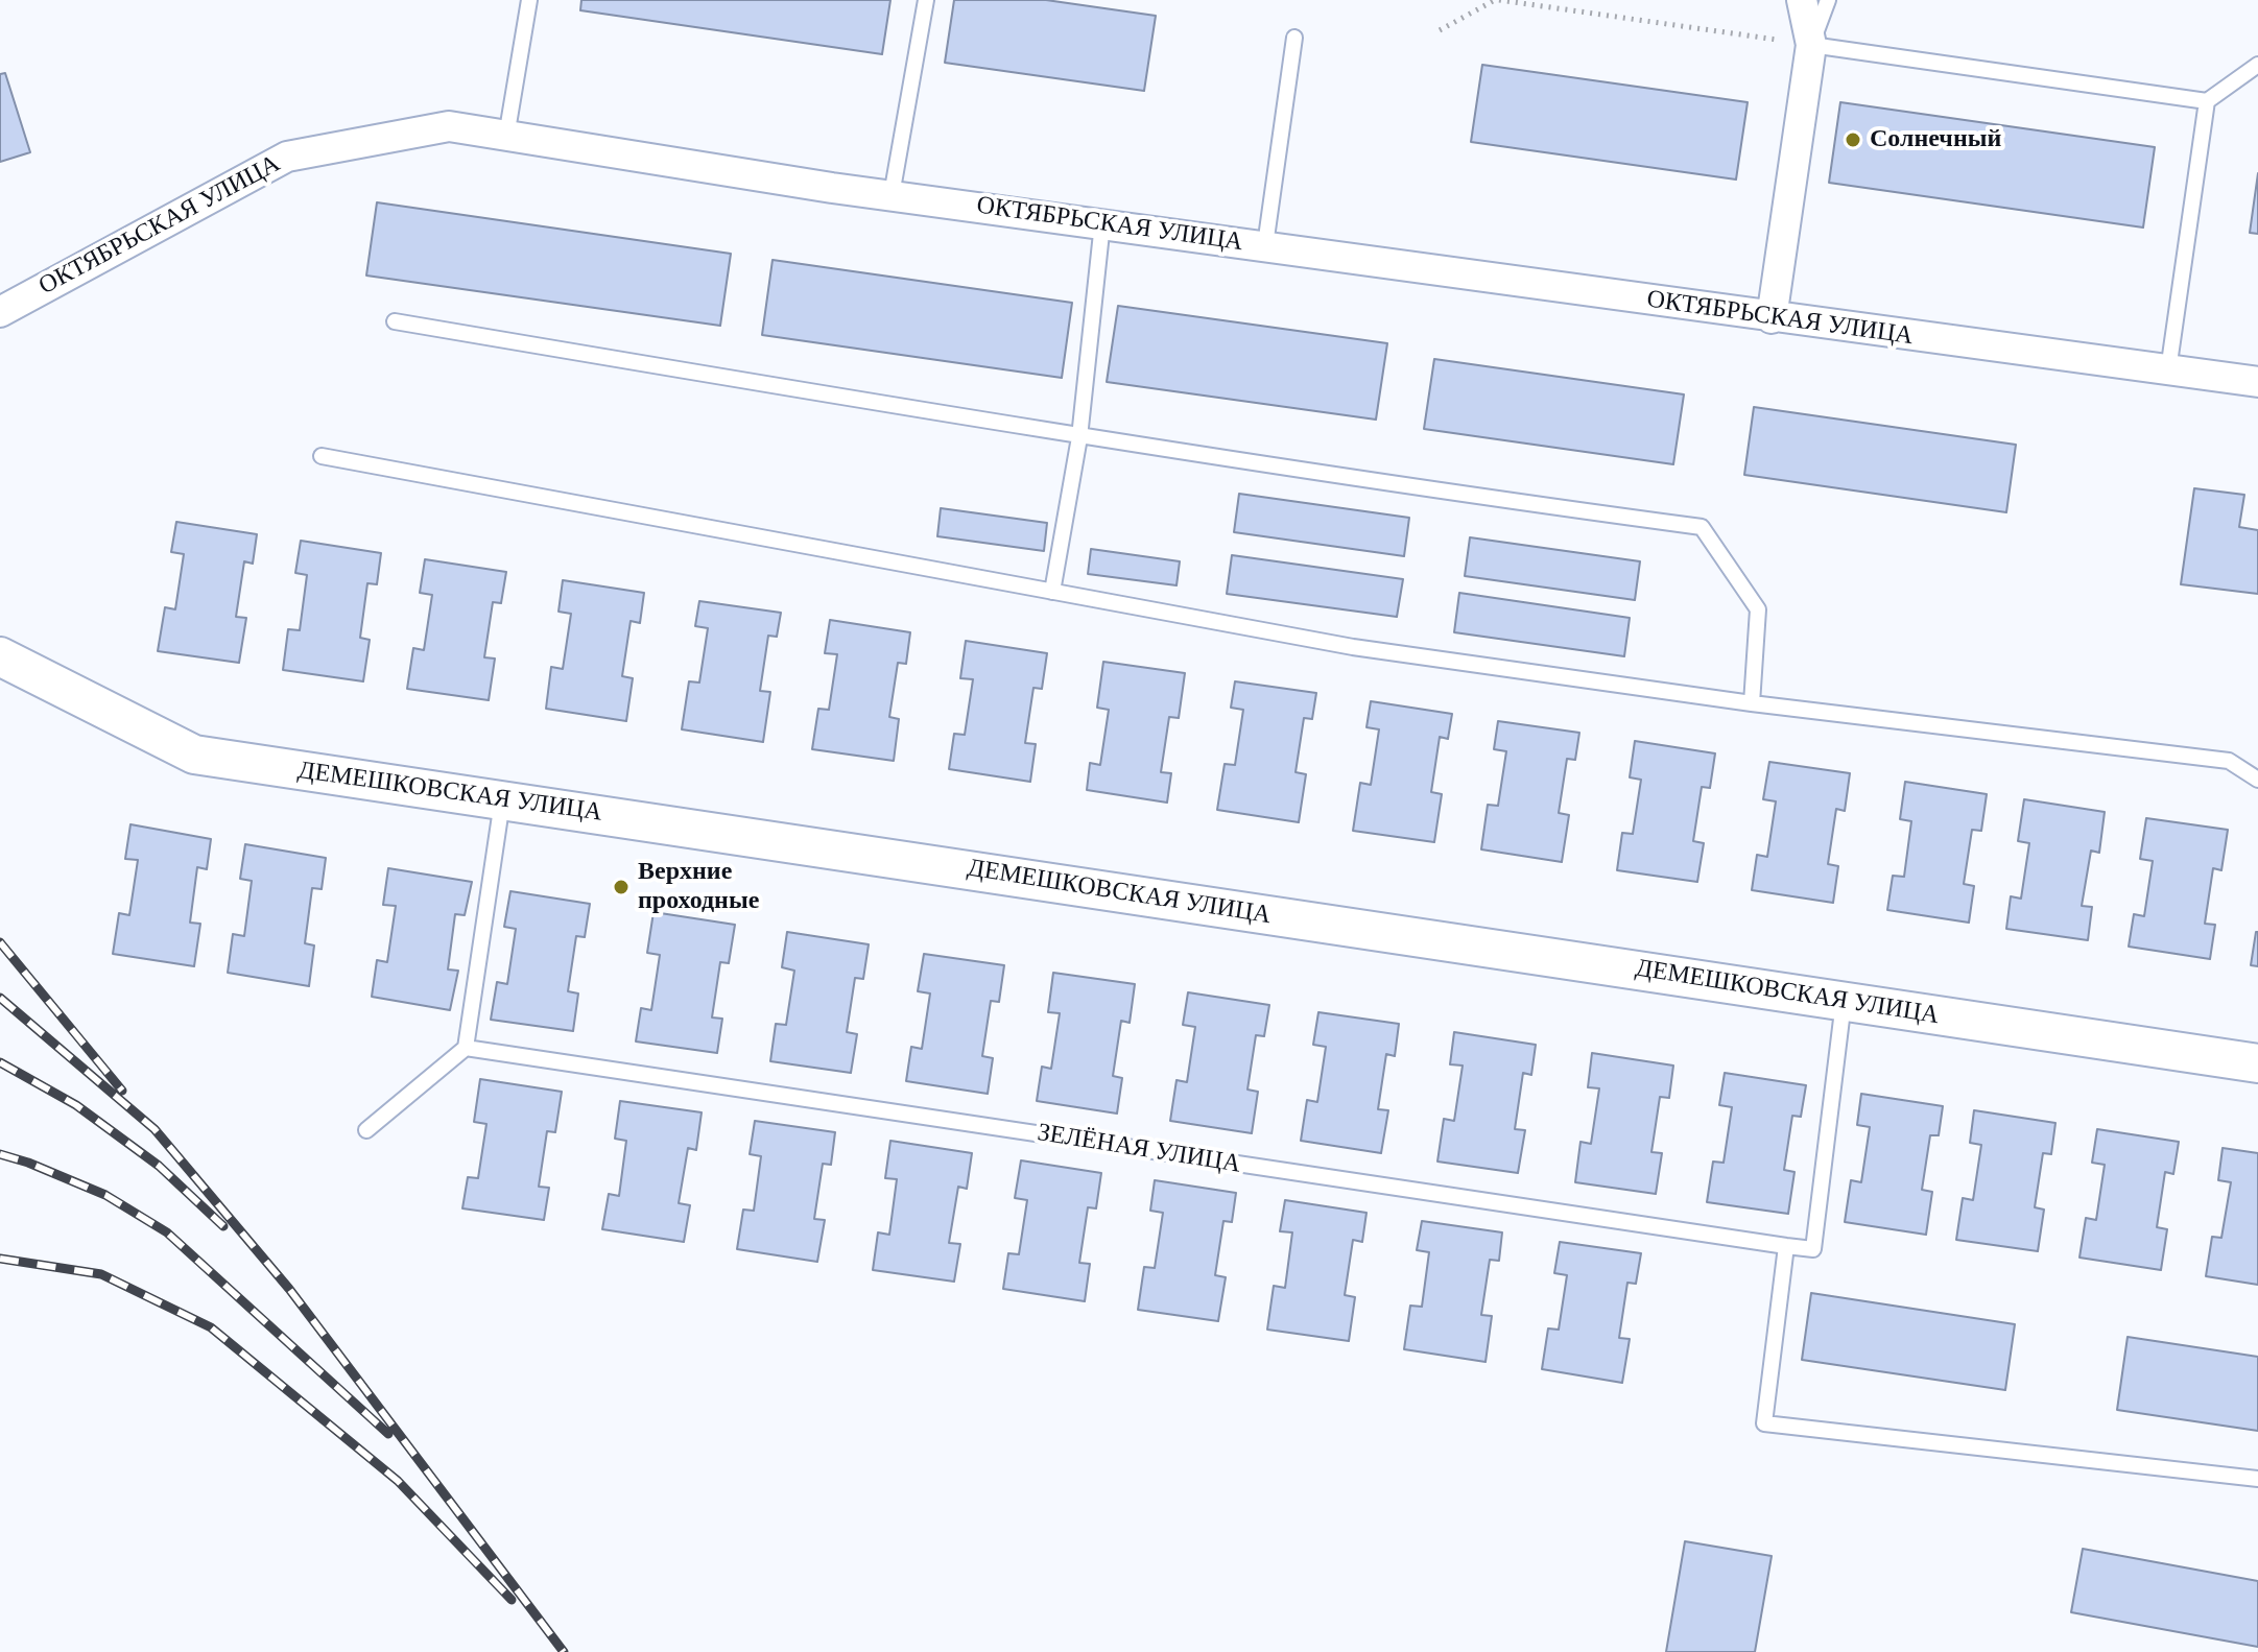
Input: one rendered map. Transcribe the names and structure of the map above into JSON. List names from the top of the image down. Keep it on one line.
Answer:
{"streets":{"street":["ОКТЯБРЬСКАЯ УЛИЦА","ДЕМЕШКОВСКАЯ УЛИЦА"],"lane":["ЗЕЛЁНАЯ УЛИЦА"]},"crossings":[["ДЕМЕШКОВСКАЯ УЛИЦА","ЗЕЛЁНАЯ УЛИЦА"]],"places":["Солнечный","Верхние проходные"]}
